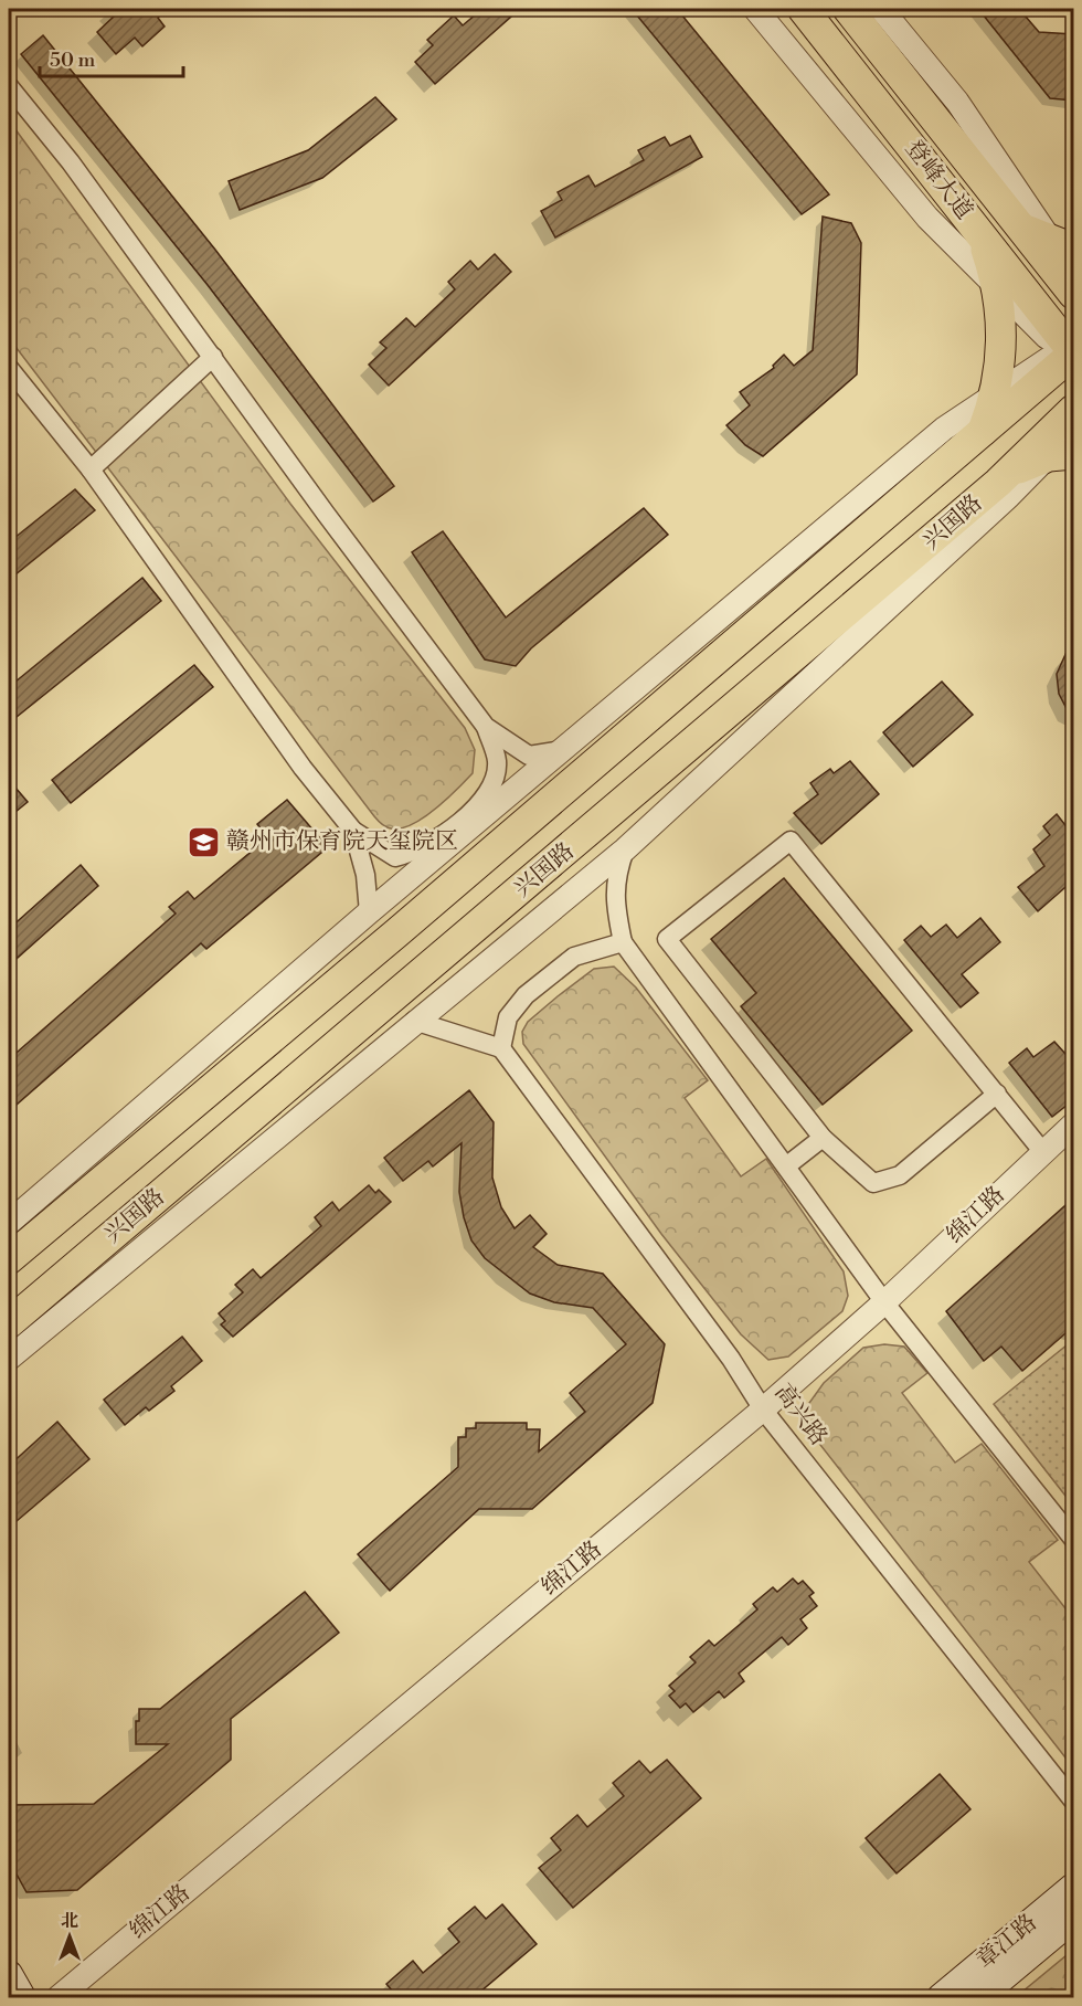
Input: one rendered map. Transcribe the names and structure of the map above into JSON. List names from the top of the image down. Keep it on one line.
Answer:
{"streets":{"main road":["登峰大道","兴国路","章江路"],"street":["绵江路","高兴路"]},"crossings":[["登峰大道","兴国路"],["绵江路","高兴路"]],"places":{"school or university":["赣州市保育院天玺院区"]},"scale_bar":"50 m","north":"top"}
